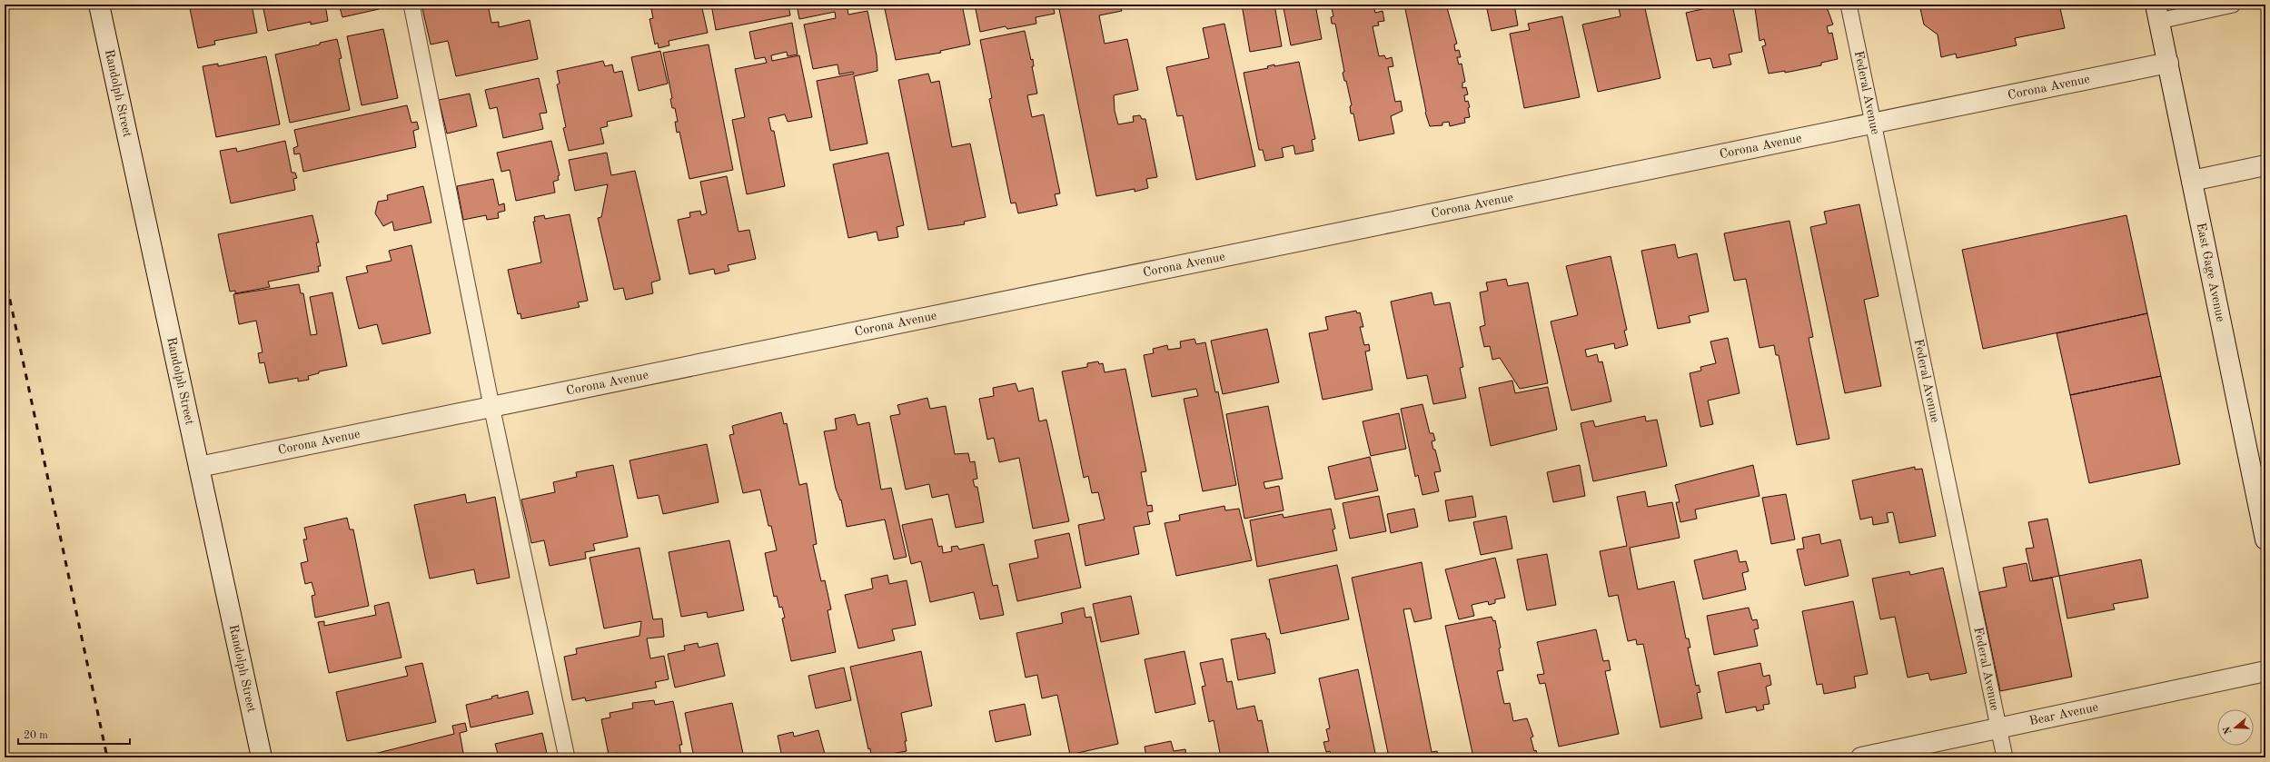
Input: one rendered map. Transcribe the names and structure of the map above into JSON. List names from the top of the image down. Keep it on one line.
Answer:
{"streets":{"street":["Corona Avenue","Randolph Street","East Gage Avenue","Bear Avenue"],"lane":["Federal Avenue"]},"crossings":[["Corona Avenue","Federal Avenue"],["Corona Avenue","Randolph Street"],["Corona Avenue","East Gage Avenue"],["Federal Avenue","Bear Avenue"]],"scale_bar":"20 m","north":"left"}
